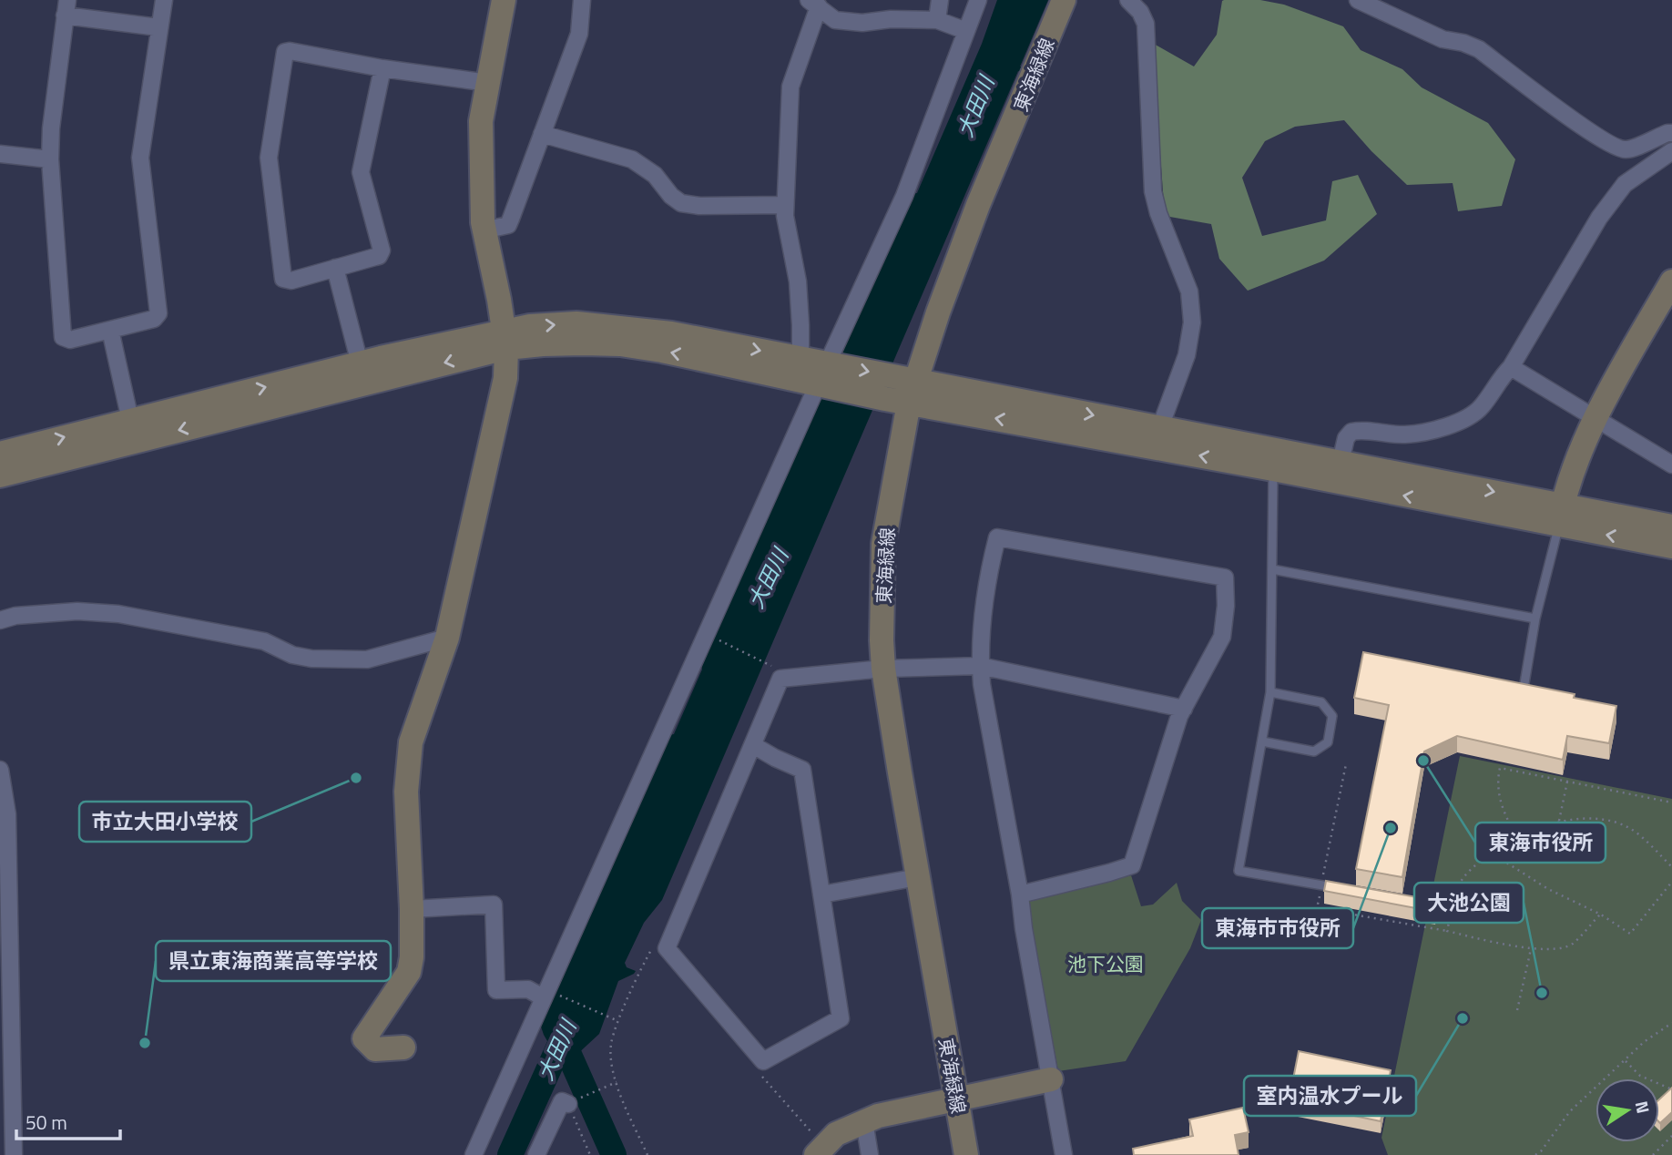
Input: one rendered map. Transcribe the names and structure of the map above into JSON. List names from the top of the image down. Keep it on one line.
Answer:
{"streets":{"street":["東海緑線"]},"water":["大田川"],"parks":["池下公園"],"places":["東海市役所","市立大田小学校","東海市市役所","大池公園","室内温水プール","県立東海商業高等学校"],"scale_bar":"50 m","north":"right"}
